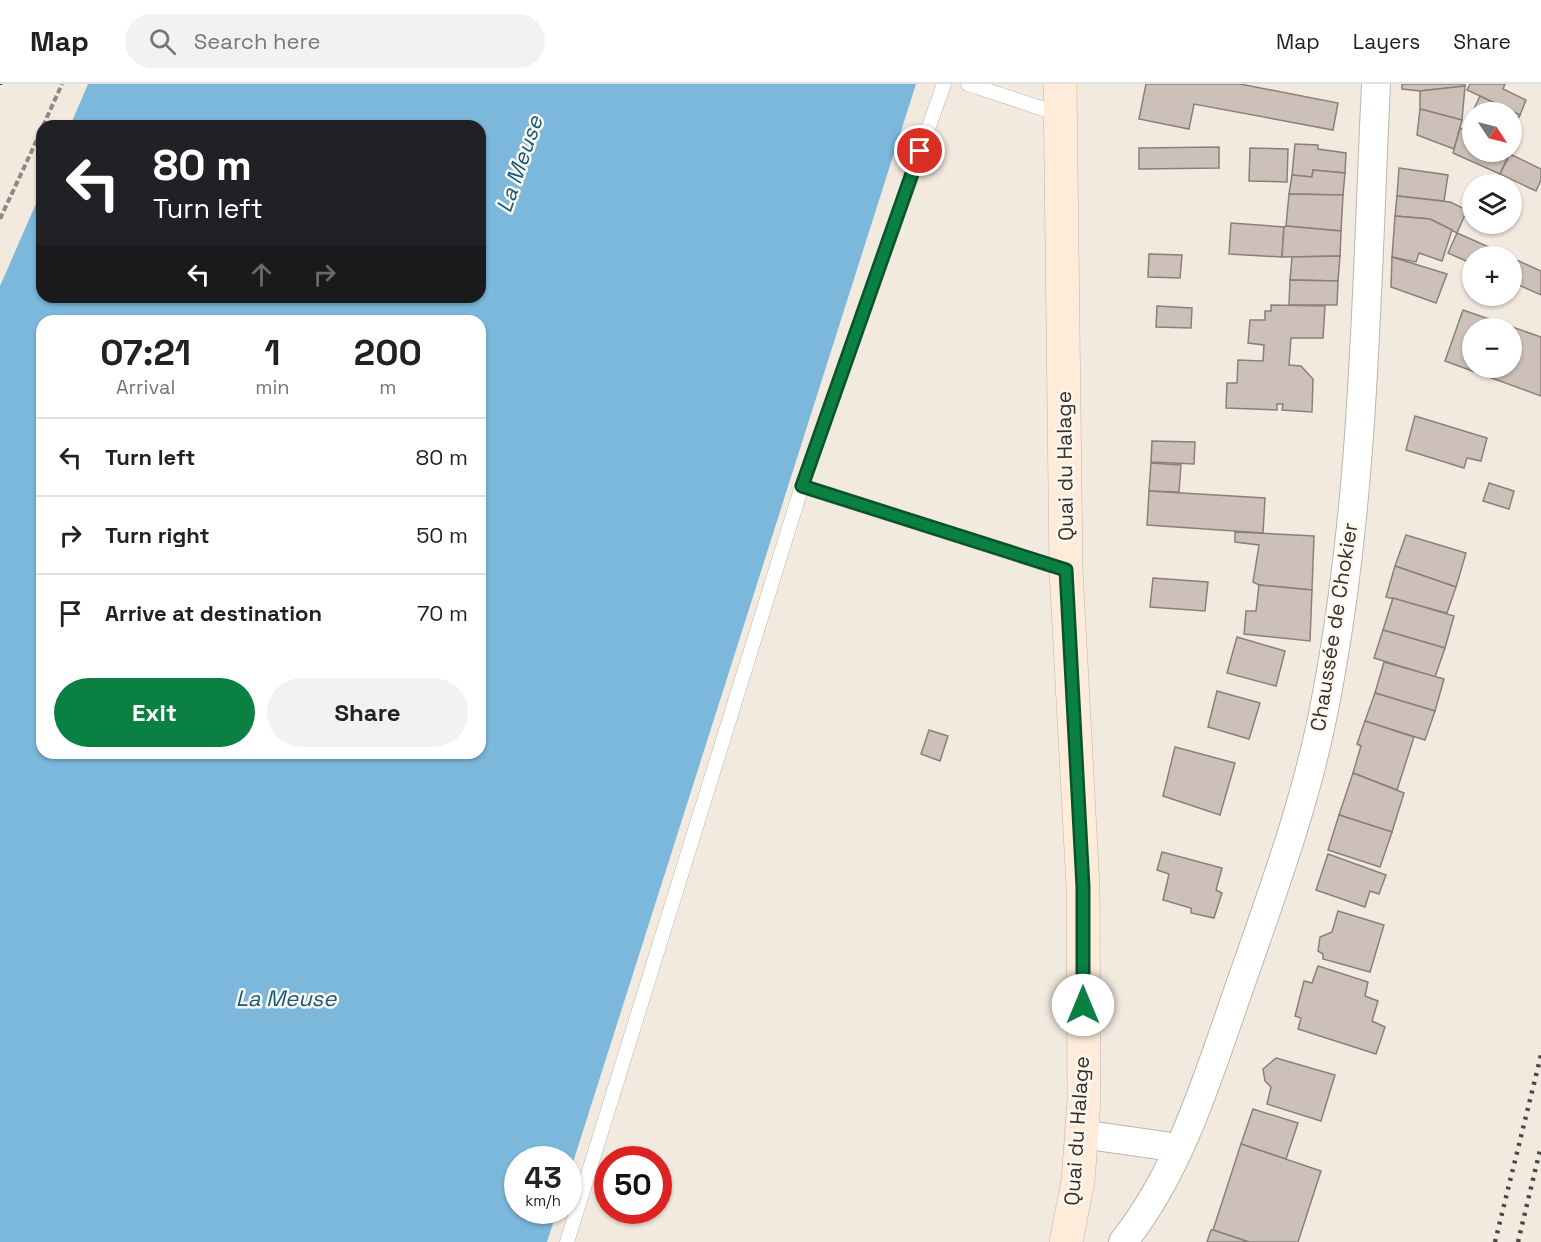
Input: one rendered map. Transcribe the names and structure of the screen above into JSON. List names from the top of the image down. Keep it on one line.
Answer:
{"streets":{"main road":["Quai du Halage"],"street":["Chaussée de Chokier"]},"water":["La Meuse"],"north":"bottom right","page":{"header":"Map","search":"Search here","nav":["Map","Layers","Share"],"map_buttons":["+","−"],"turn":["80 m","Turn left"],"eta":["07:21","Arrival","1","min","200","m"],"list":[{"name":"Turn left","value":"80 m"},{"name":"Turn right","value":"50 m"},{"name":"Arrive at destination","value":"70 m"}],"buttons":["Exit","Share"],"speed":"43 km/h","limit":"50"}}
